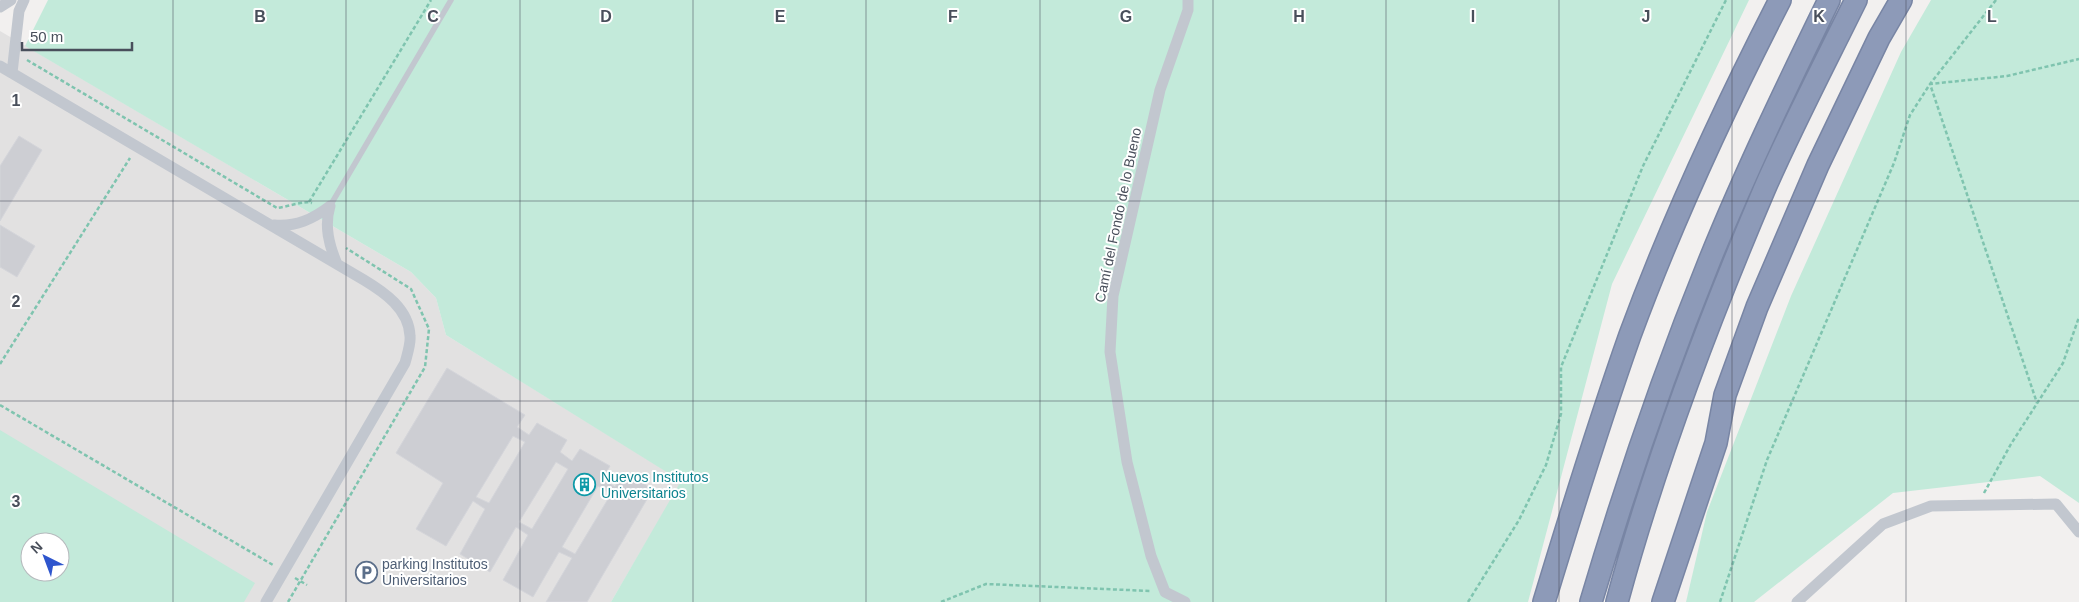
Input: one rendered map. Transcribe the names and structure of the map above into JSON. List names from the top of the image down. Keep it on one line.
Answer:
{"streets":{"street":["Camí del Fondo de lo Bueno"]},"places":{"building":["Nuevos Institutos Universitarios"],"parking":["parking Institutos Universitarios"]},"scale_bar":"50 m","north":"top left","grid":{"columns":["B","C","D","E","F","G","H","I","J","K","L"],"rows":["1","2","3"]}}
